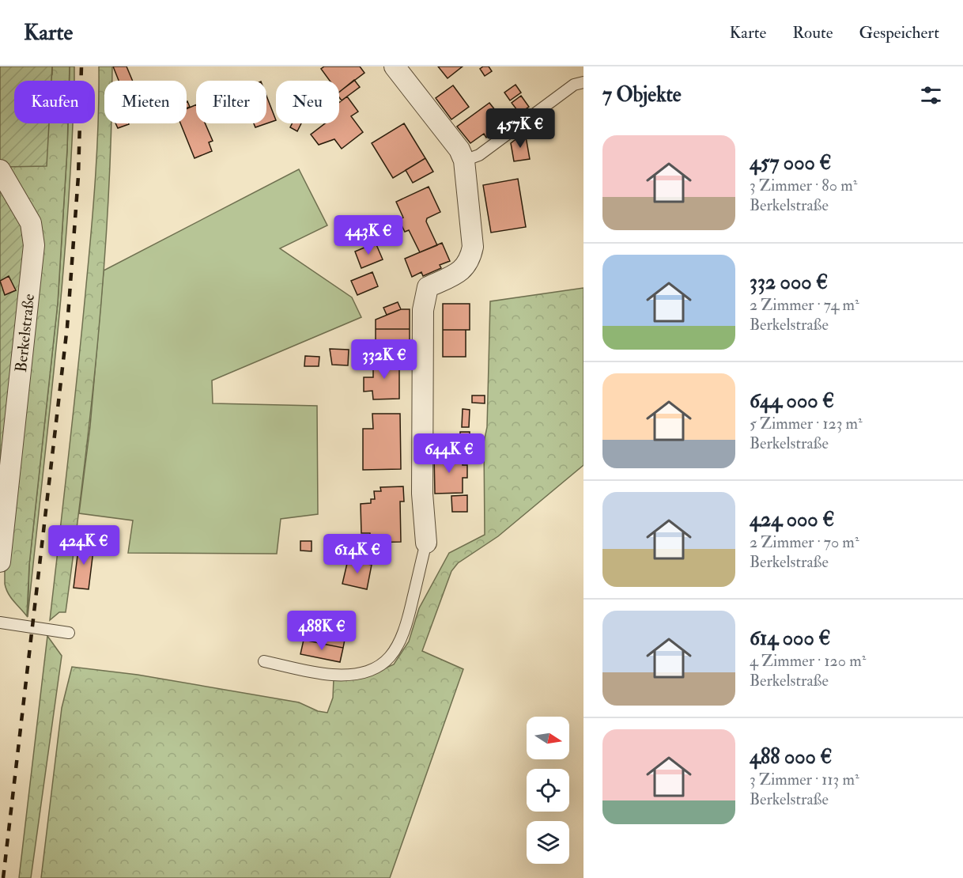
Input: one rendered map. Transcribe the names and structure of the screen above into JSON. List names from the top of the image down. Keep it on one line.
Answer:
{"streets":{"street":["Berkelstraße"]},"north":"right","page":{"header":"Karte","nav":["Karte","Route","Gespeichert"],"heading":"7 Objekte","chip":["Kaufen","Mieten","Filter","Neu"],"price":["457K €","443K €","332K €","644K €","424K €","614K €","488K €"],"list":[{"name":"457 000 €","note":"3 Zimmer · 80 m² · Berkelstraße"},{"name":"332 000 €","note":"2 Zimmer · 74 m² · Berkelstraße"},{"name":"644 000 €","note":"5 Zimmer · 123 m² · Berkelstraße"},{"name":"424 000 €","note":"2 Zimmer · 70 m² · Berkelstraße"},{"name":"614 000 €","note":"4 Zimmer · 120 m² · Berkelstraße"},{"name":"488 000 €","note":"3 Zimmer · 113 m² · Berkelstraße"}]}}
